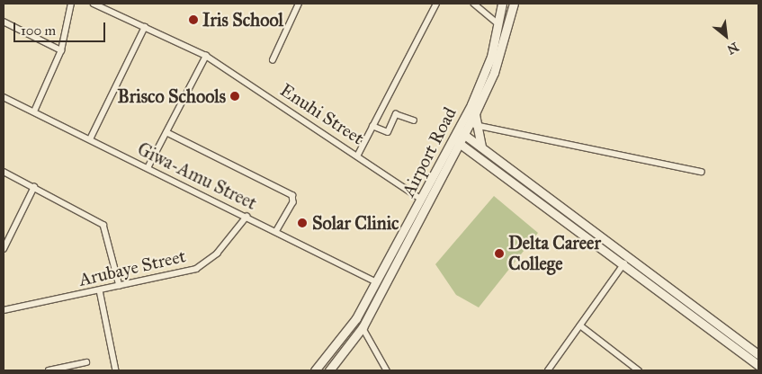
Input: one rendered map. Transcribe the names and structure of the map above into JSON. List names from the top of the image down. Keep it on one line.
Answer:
{"streets":{"main road":["Airport Road"],"street":["Enuhi Street","Giwa-Amu Street","Arubaye Street"]},"crossings":[["Enuhi Street","Airport Road"],["Airport Road","Giwa-Amu Street"],["Giwa-Amu Street","Arubaye Street"]],"places":["Iris School","Brisco Schools","Solar Clinic","Delta Career College"],"scale_bar":"100 m","north":"bottom right"}
